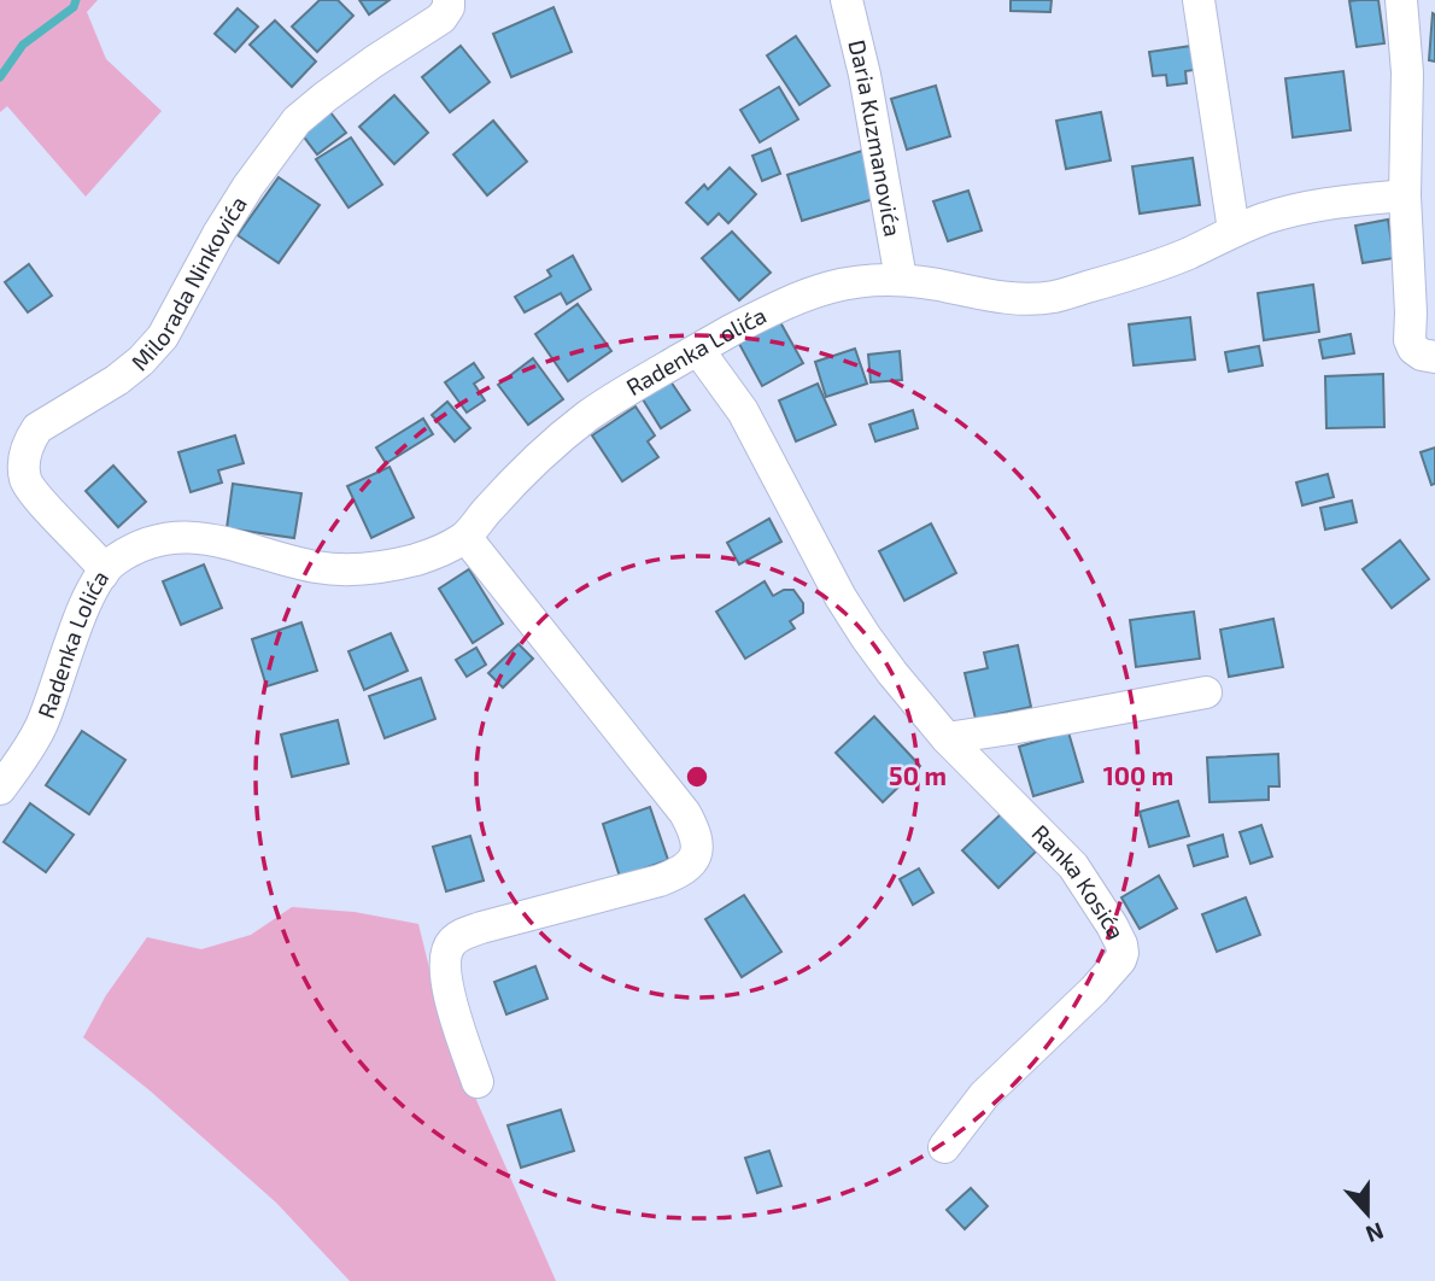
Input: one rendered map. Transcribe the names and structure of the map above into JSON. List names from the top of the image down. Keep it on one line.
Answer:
{"streets":{"street":["Daria Kuzmanovića","Milorada Ninkovića","Radenka Lolića","Ranka Kosića"]},"crossings":[["Daria Kuzmanovića","Radenka Lolića"],["Milorada Ninkovića","Radenka Lolića"],["Radenka Lolića","Ranka Kosića"]],"north":"bottom","rings":["50 m","100 m"]}
